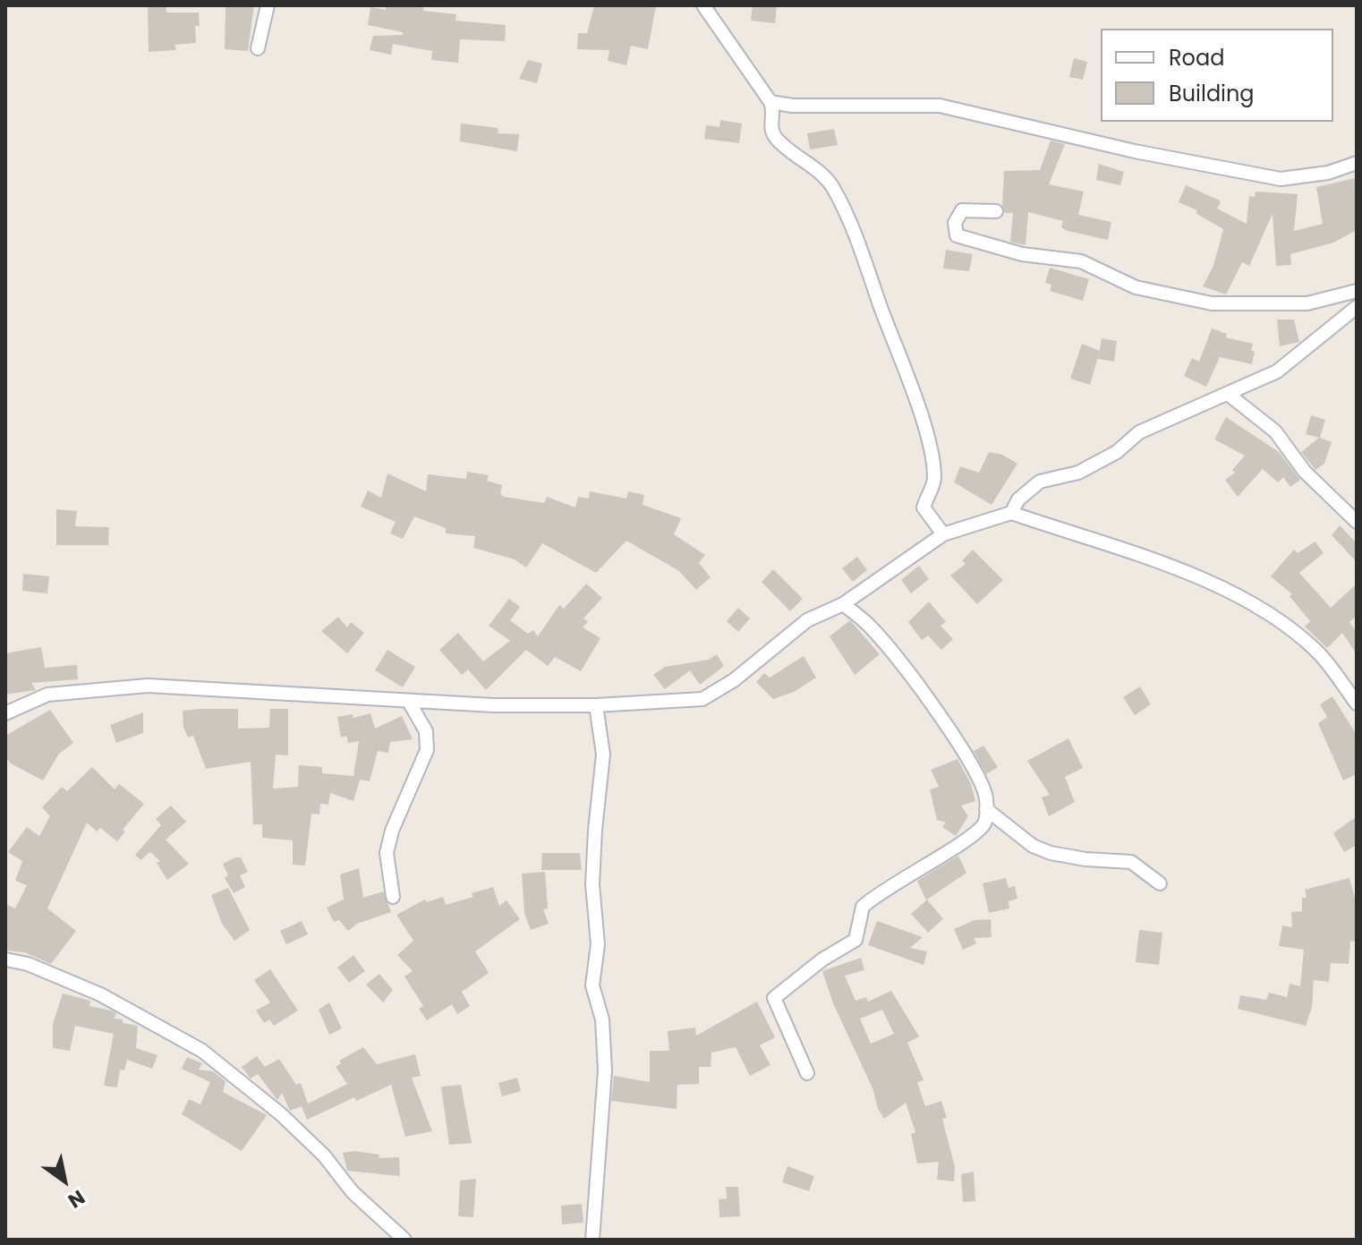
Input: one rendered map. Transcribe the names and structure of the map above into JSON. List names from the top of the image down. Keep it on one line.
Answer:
{"legend":["Road","Building"],"north":"bottom right"}
